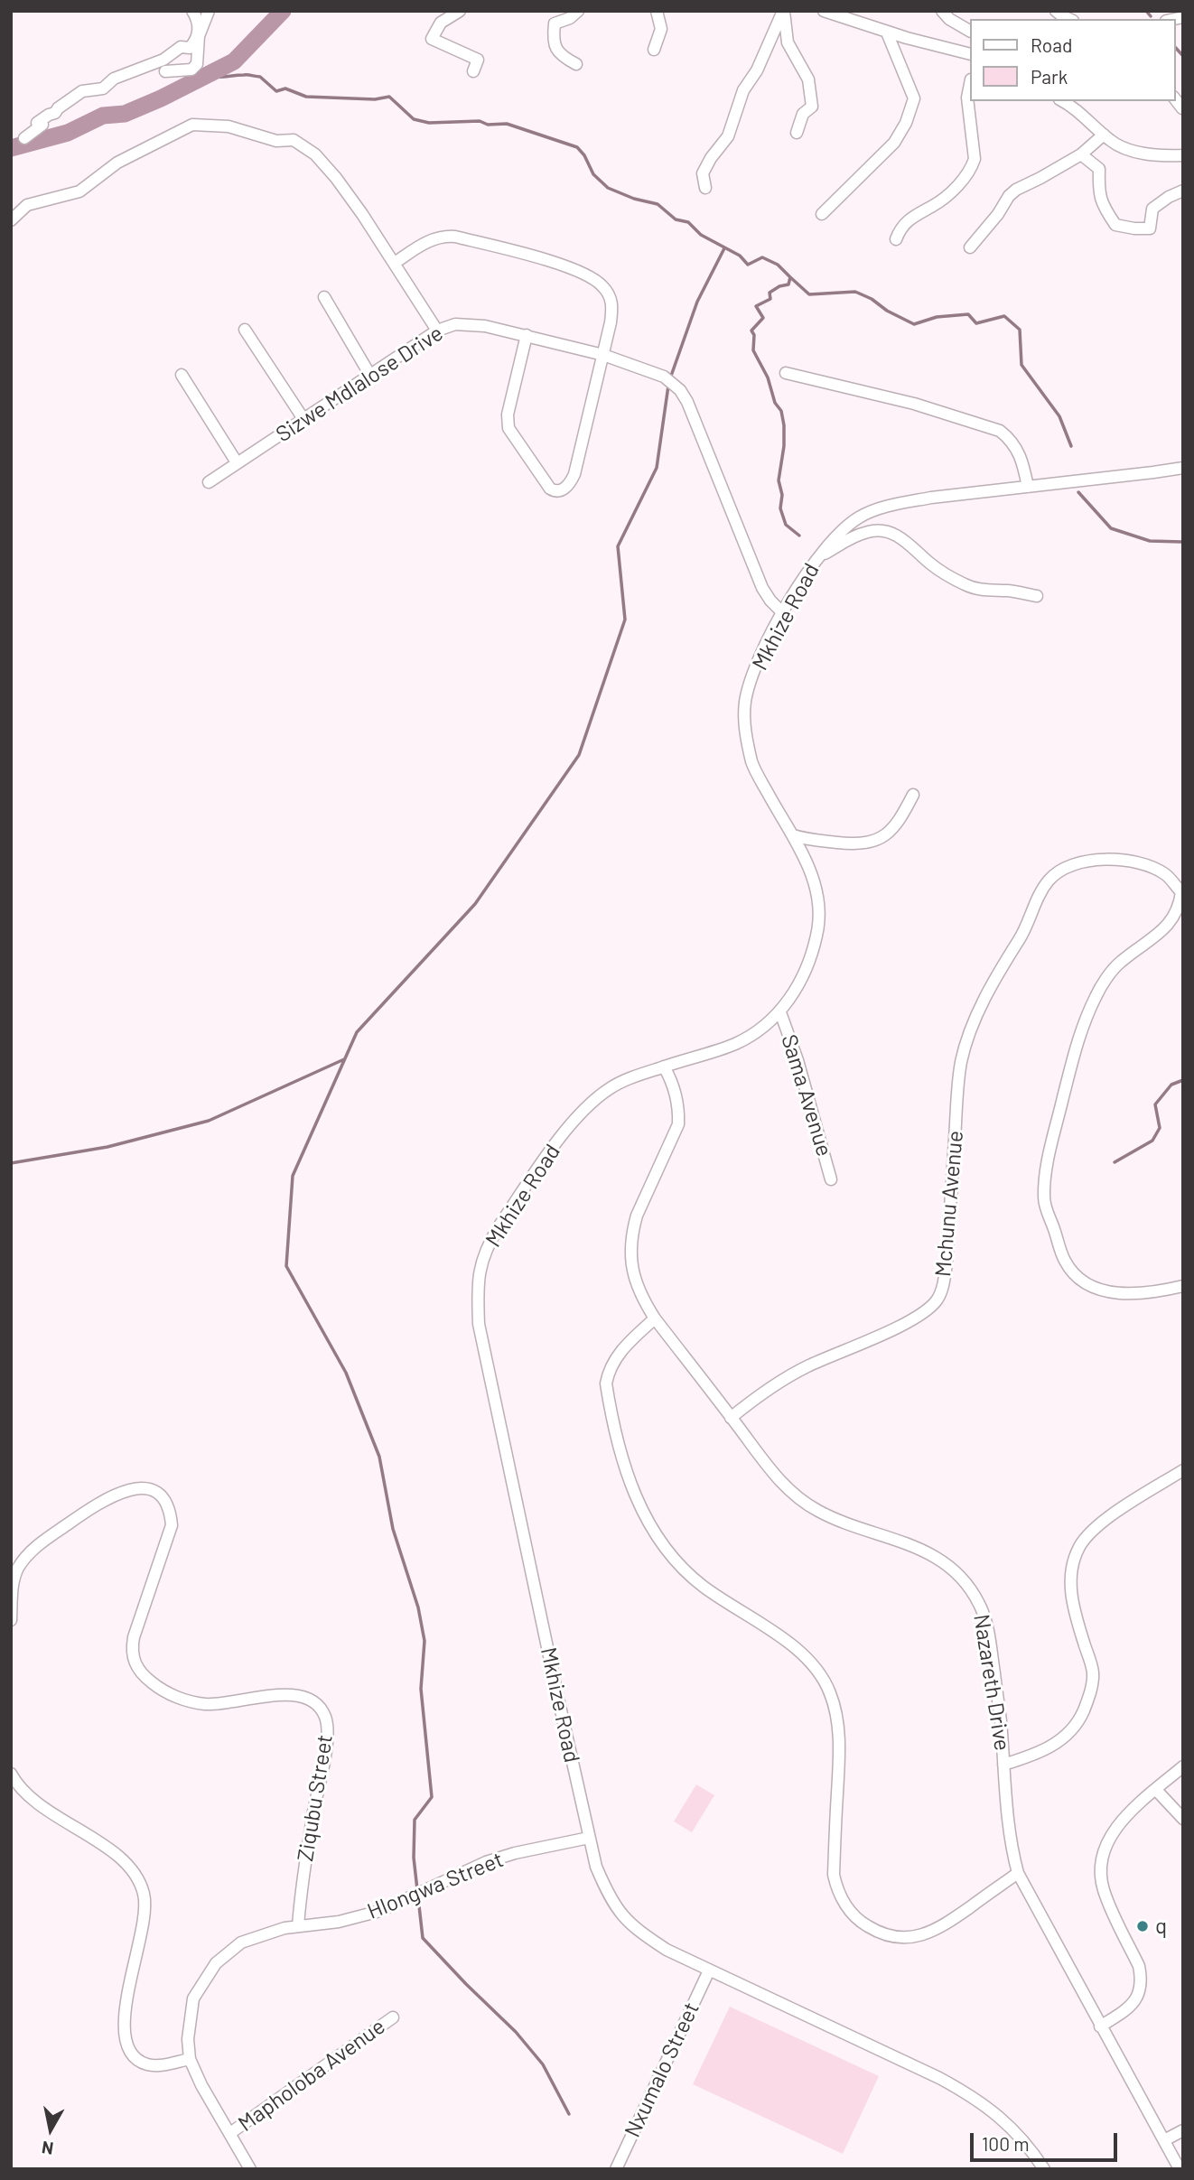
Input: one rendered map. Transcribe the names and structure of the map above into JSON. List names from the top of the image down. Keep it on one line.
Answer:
{"streets":{"street":["Sizwe Mdlalose Drive","Mkhize Road","Sama Avenue","Mchunu Avenue","Nazareth Drive","Ziqubu Street","Hlongwa Street","Nxumalo Street","Mapholoba Avenue"]},"crossings":[["Sizwe Mdlalose Drive","Mkhize Road"],["Mkhize Road","Sama Avenue"],["Mkhize Road","Nazareth Drive"],["Mkhize Road","Hlongwa Street"],["Mkhize Road","Nxumalo Street"],["Mchunu Avenue","Nazareth Drive"],["Ziqubu Street","Hlongwa Street"],["Hlongwa Street","Mapholoba Avenue"]],"places":["q"],"legend":["Road","Park"],"scale_bar":"100 m","north":"bottom"}
